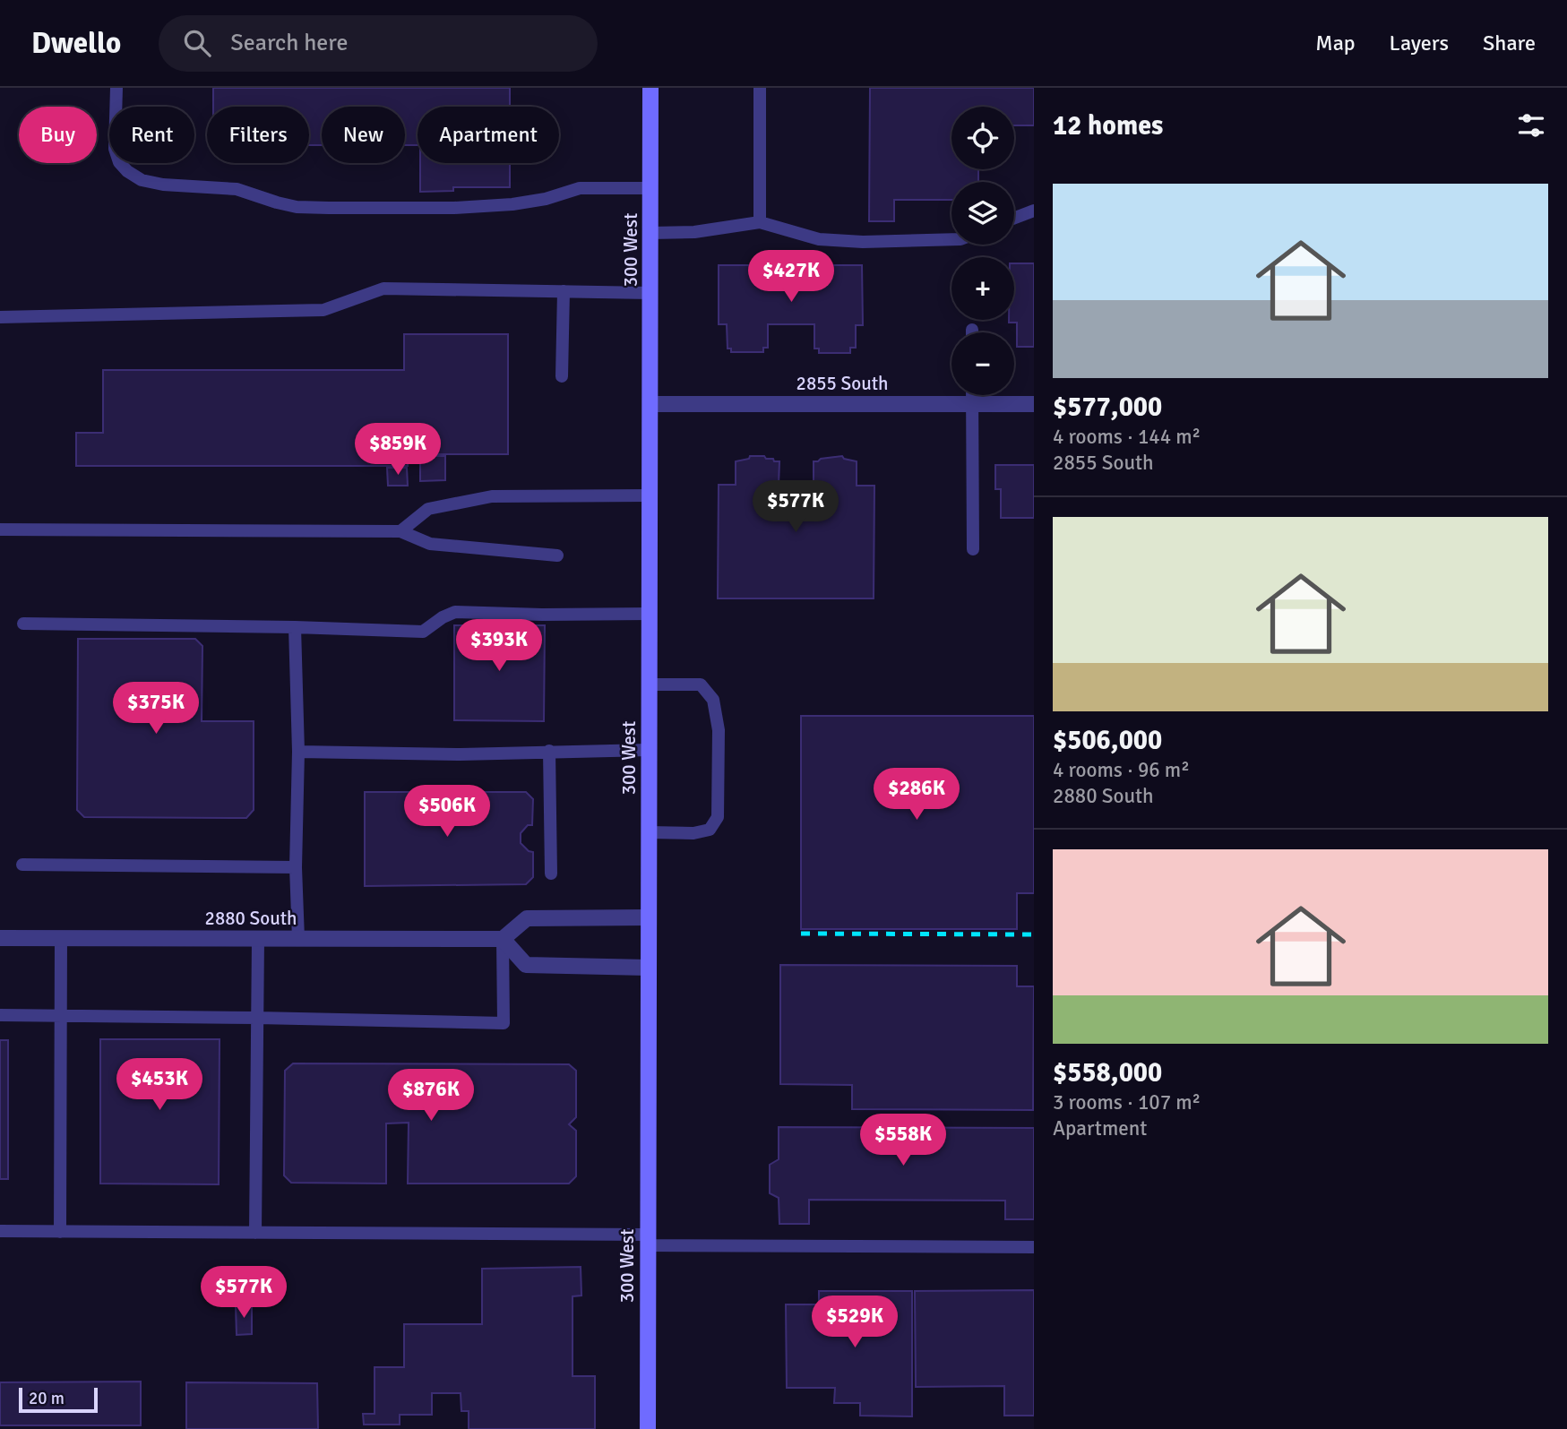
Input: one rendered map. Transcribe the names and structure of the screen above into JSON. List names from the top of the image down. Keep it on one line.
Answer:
{"streets":{"main road":["300 West"],"street":["2855 South","2880 South"]},"crossings":[["300 West","2855 South"]],"scale_bar":"20 m","page":{"header":"Dwello","search":"Search here","nav":["Map","Layers","Share"],"heading":"12 homes","map_buttons":["+","−"],"chip":["Buy","Rent","Filters","New","Apartment"],"list":[{"name":"$577,000","note":"4 rooms · 144 m² · 2855 South"},{"name":"$506,000","note":"4 rooms · 96 m² · 2880 South"},{"name":"$558,000","note":"3 rooms · 107 m² · Apartment"}],"price":["$427K","$859K","$577K","$393K","$375K","$286K","$506K","$453K","$876K","$558K","$577K","$529K"],"scale":"20 m"}}
